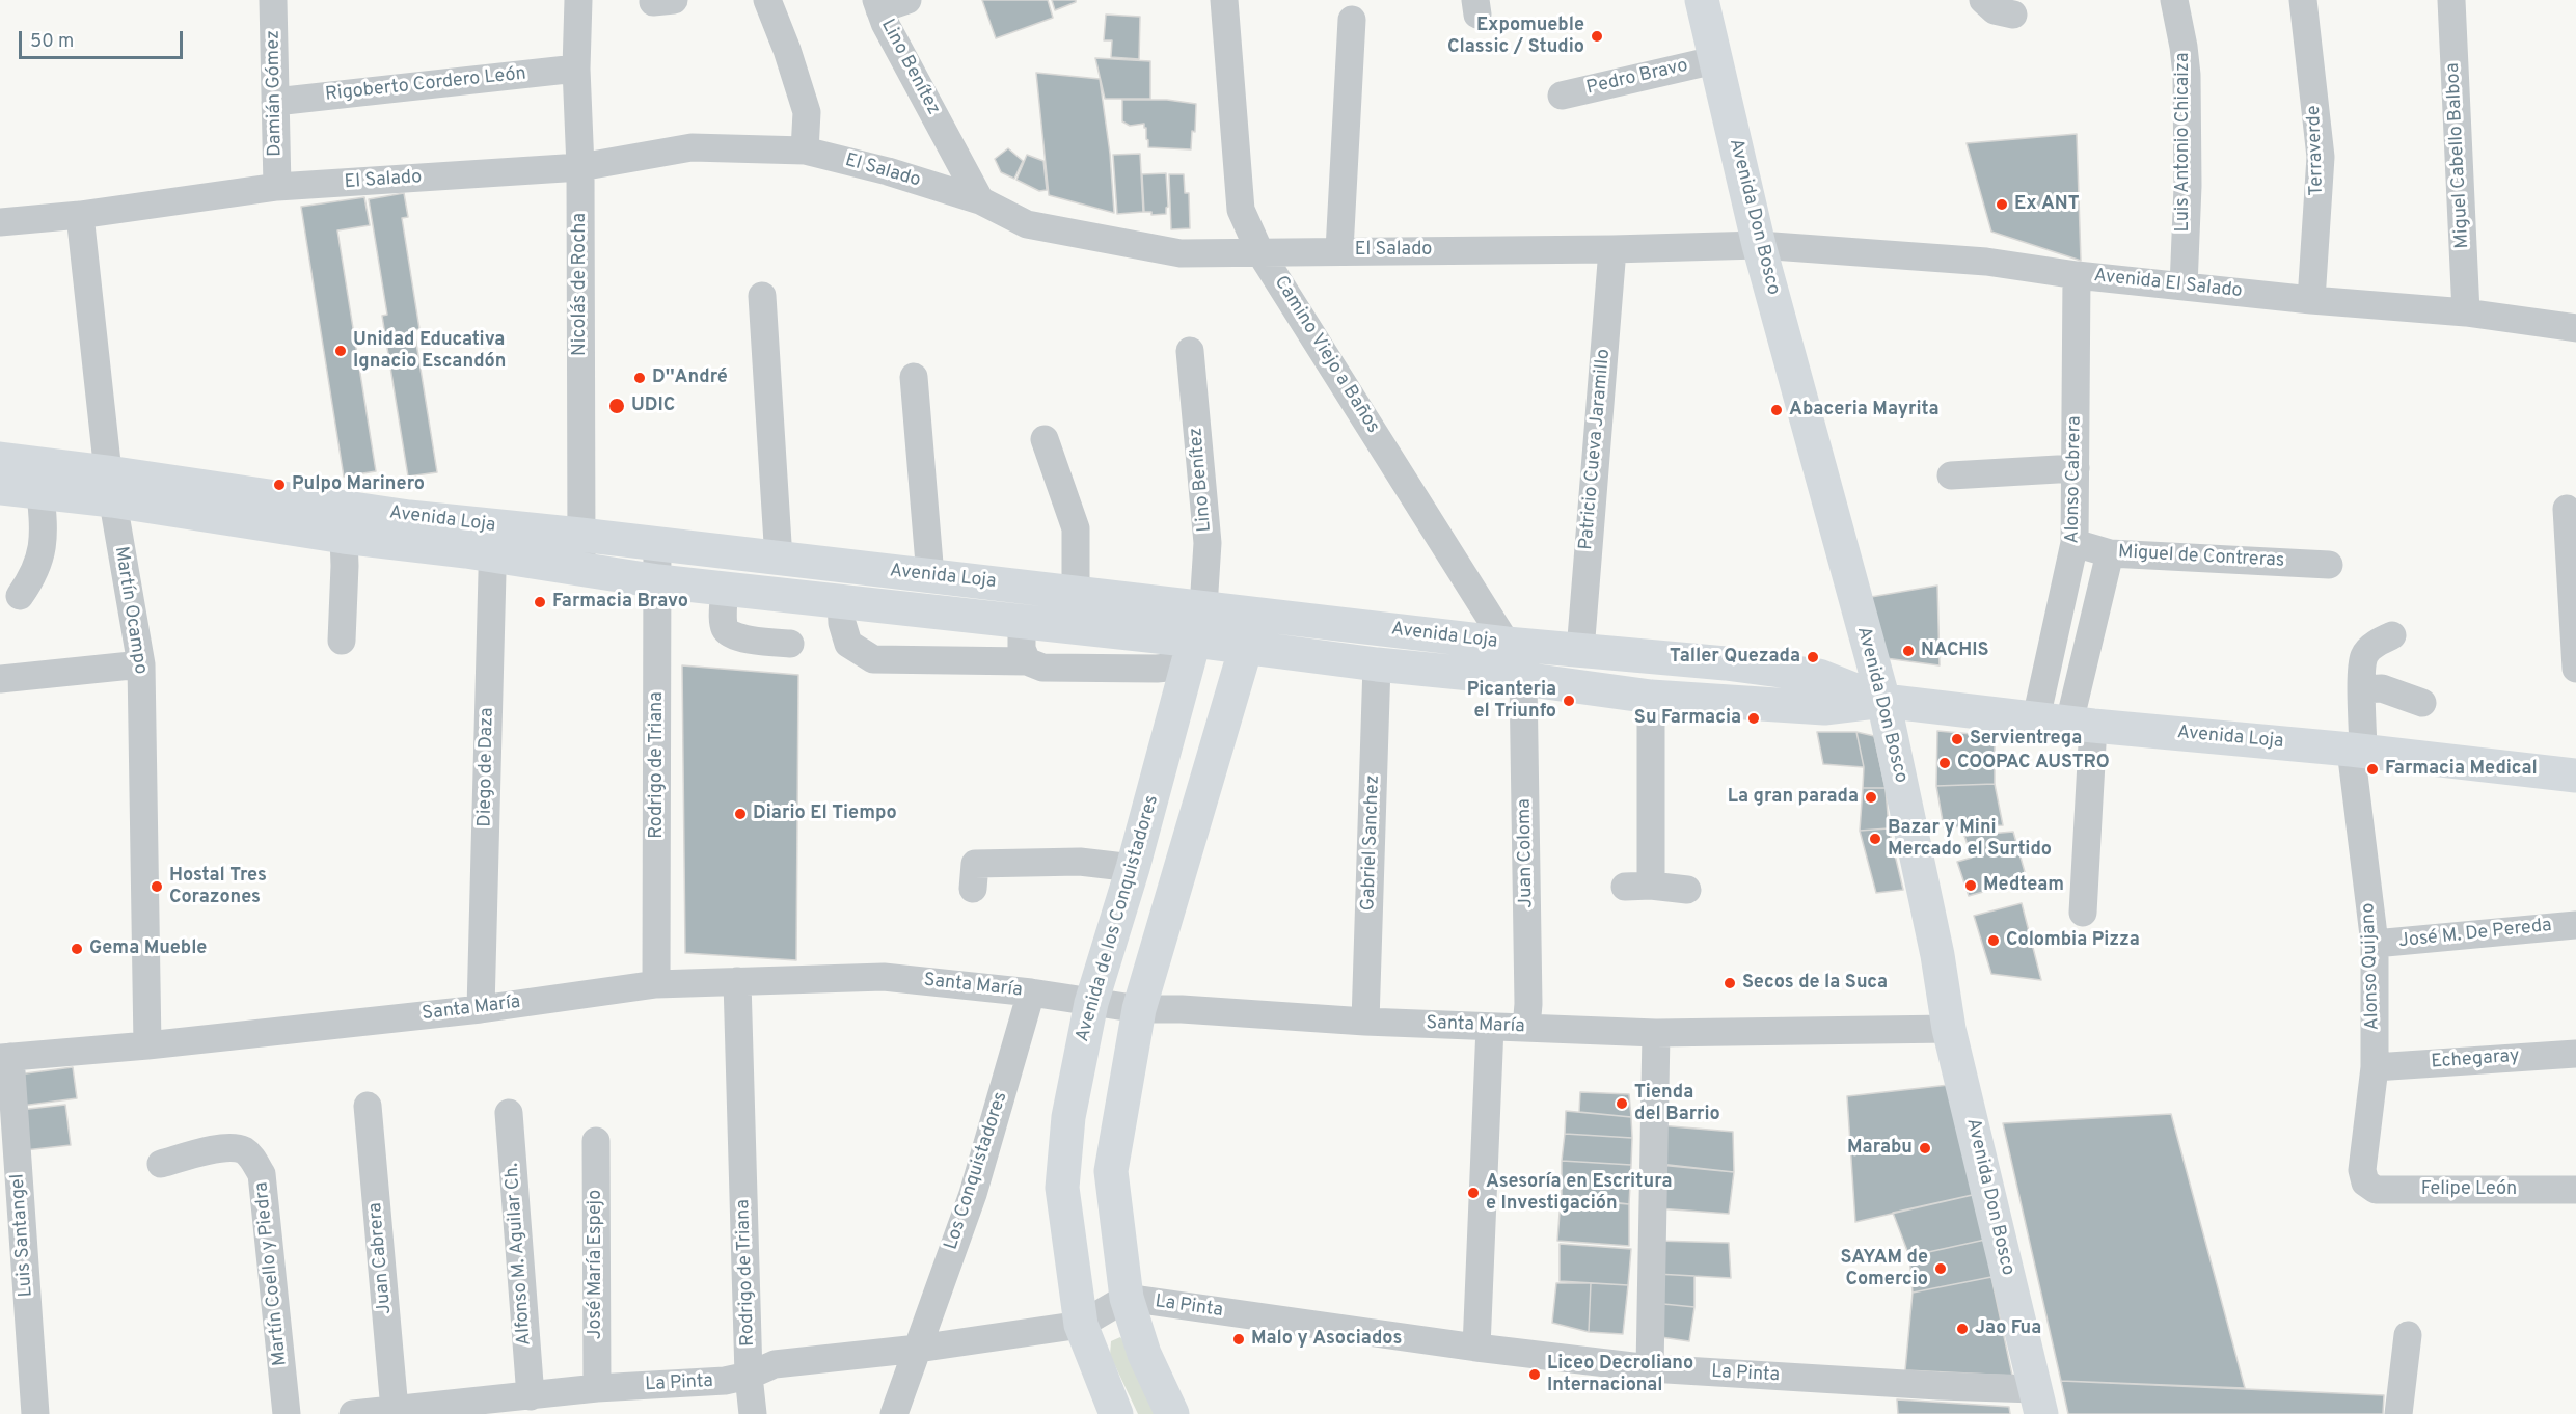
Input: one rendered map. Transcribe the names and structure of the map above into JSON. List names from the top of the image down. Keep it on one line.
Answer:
{"streets":{"main road":["Avenida Don Bosco","Avenida Loja","Avenida de los Conquistadores"],"street":["Lino Benítez","Pedro Bravo","Rigoberto Cordero León","Damián Gómez","Luis Antonio Chicaiza","Terraverde","Miguel Cabello Balboa","El Salado","Nicolás de Rocha","Avenida El Salado","Camino Viejo a Baños","Patricio Cueva Jaramillo","Alonso Cabrera","Miguel de Contreras","Martín Ocampo","Rodrigo de Triana","Diego de Daza","Gabriel Sanchez","Juan Coloma","José M. De Pereda","Alonso Quijano","Santa María","Echegaray","Los Conquistadores","Felipe León","Luis Santangel","Alfonso M. Aguilar Ch.","Juan Cabrera","José María Espejo","Martín Coello y Piedra","La Pinta"]},"crossings":[["Lino Benítez","El Salado"],["Lino Benítez","Avenida Loja"],["Lino Benítez","Avenida de los Conquistadores"],["Pedro Bravo","Avenida Don Bosco"],["Rigoberto Cordero León","Damián Gómez"],["Rigoberto Cordero León","Nicolás de Rocha"],["Damián Gómez","El Salado"],["Luis Antonio Chicaiza","Avenida El Salado"],["Terraverde","Avenida El Salado"],["Miguel Cabello Balboa","Avenida El Salado"],["El Salado","Avenida Don Bosco"],["El Salado","Nicolás de Rocha"],["El Salado","Avenida El Salado"],["El Salado","Camino Viejo a Baños"],["El Salado","Patricio Cueva Jaramillo"],["El Salado","Martín Ocampo"],["Avenida Don Bosco","Avenida El Salado"],["Avenida Don Bosco","Avenida Loja"],["Avenida Don Bosco","Santa María"],["Avenida Don Bosco","La Pinta"],["Nicolás de Rocha","Avenida Loja"],["Avenida El Salado","Alonso Cabrera"],["Camino Viejo a Baños","Avenida Loja"],["Camino Viejo a Baños","Juan Coloma"],["Patricio Cueva Jaramillo","Avenida Loja"],["Alonso Cabrera","Avenida Loja"],["Alonso Cabrera","Miguel de Contreras"],["Avenida Loja","Martín Ocampo"],["Avenida Loja","Rodrigo de Triana"],["Avenida Loja","Diego de Daza"],["Avenida Loja","Gabriel Sanchez"],["Avenida Loja","Juan Coloma"],["Avenida Loja","Avenida de los Conquistadores"],["Avenida Loja","Alonso Quijano"],["Martín Ocampo","Santa María"],["Rodrigo de Triana","Santa María"],["Rodrigo de Triana","La Pinta"],["Diego de Daza","Santa María"],["Gabriel Sanchez","Santa María"],["Juan Coloma","Santa María"],["Avenida de los Conquistadores","Santa María"],["Avenida de los Conquistadores","La Pinta"],["José M. De Pereda","Alonso Quijano"],["Alonso Quijano","Echegaray"],["Alonso Quijano","Felipe León"],["Santa María","Los Conquistadores"],["Santa María","Luis Santangel"],["Los Conquistadores","La Pinta"],["Alfonso M. Aguilar Ch.","La Pinta"],["Juan Cabrera","La Pinta"],["José María Espejo","La Pinta"]],"places":["Expomueble Classic / Studio","Ex ANT","Unidad Educativa Ignacio Escandón","D''André","UDIC","Abaceria Mayrita","Pulpo Marinero","Farmacia Bravo","NACHIS","Taller Quezada","Picanteria el Triunfo","Su Farmacia","Servientrega","COOPAC AUSTRO","Farmacia Medical","La gran parada","Diario El Tiempo","Bazar y Mini Mercado el Surtido","Medteam","Hostal Tres Corazones","Colombia Pizza","Gema Mueble","Secos de la Suca","Tienda del Barrio","Marabu","Asesoría en Escritura e Investigación","SAYAM de Comercio","Jao Fua","Malo y Asociados","Liceo Decroliano Internacional"],"scale_bar":"50 m"}
